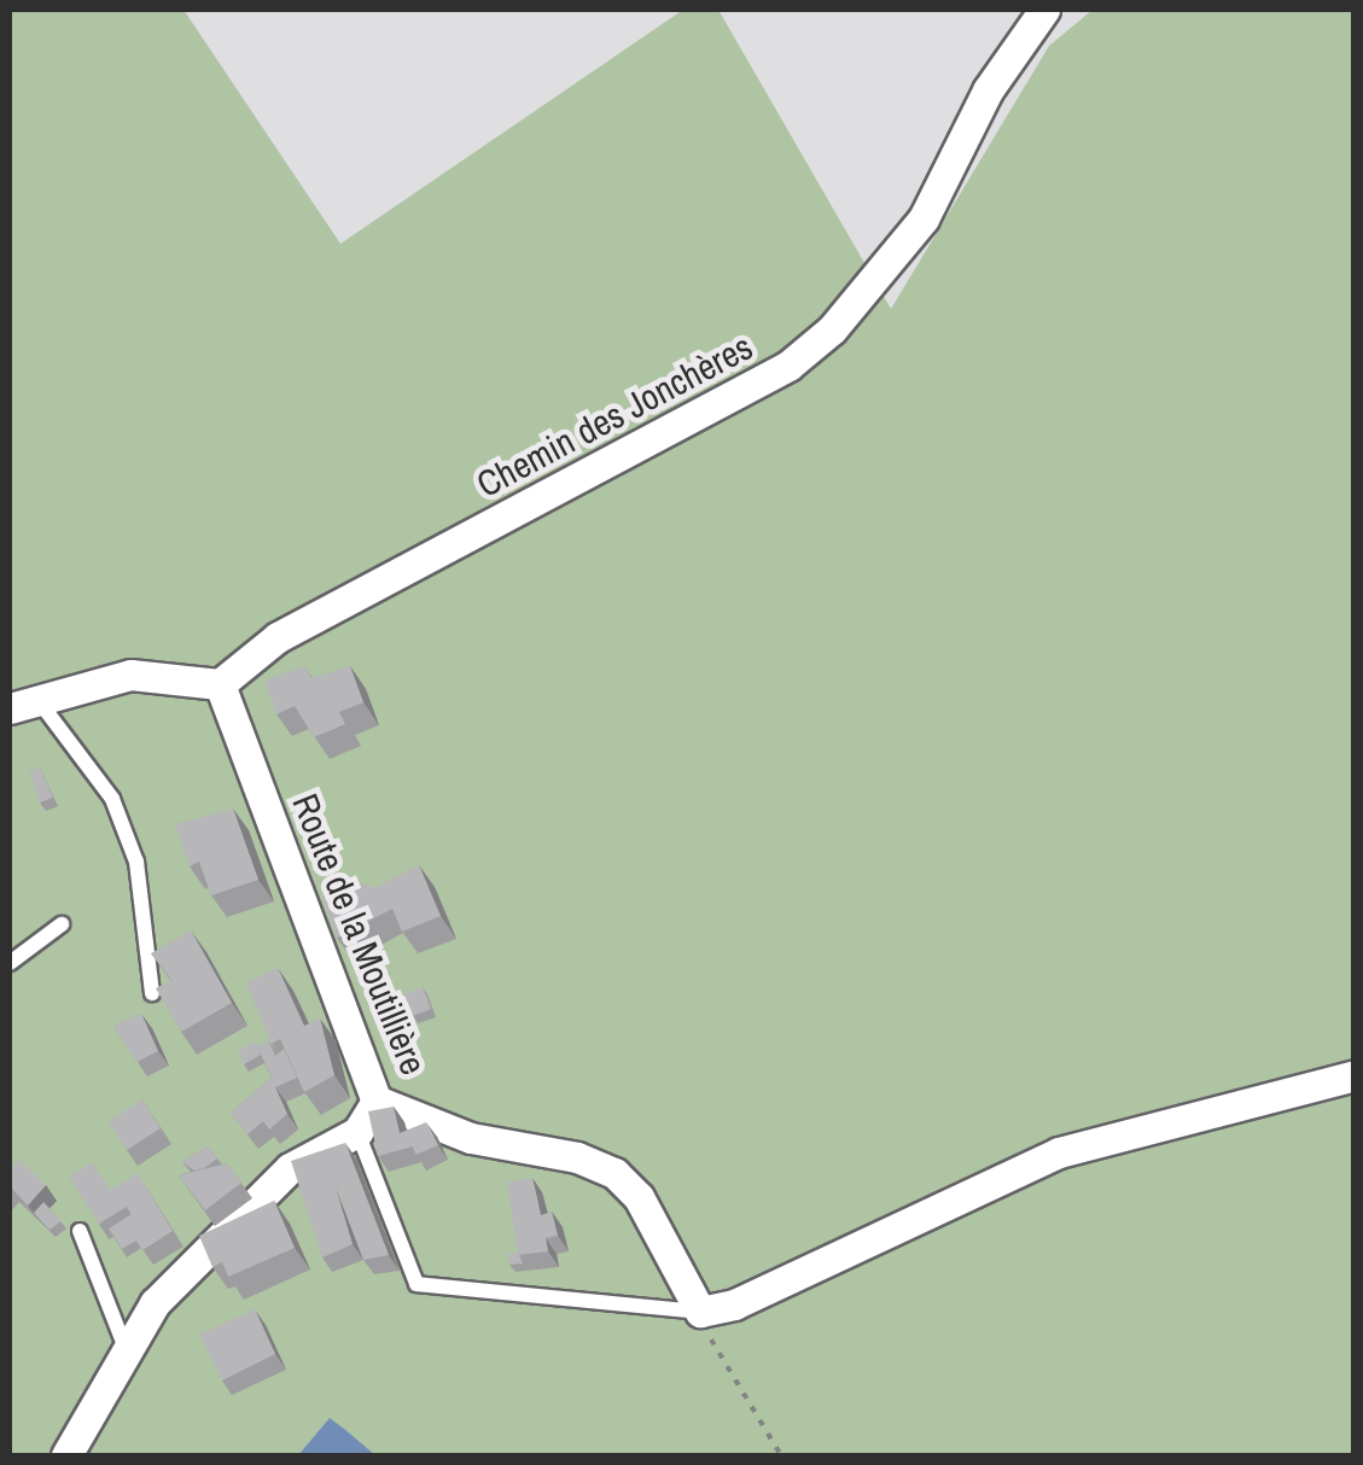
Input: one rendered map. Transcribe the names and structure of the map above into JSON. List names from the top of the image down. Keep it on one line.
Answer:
{"streets":{"street":["Chemin des Jonchères","Route de la Moutillière"]},"crossings":[["Chemin des Jonchères","Route de la Moutillière"]]}
